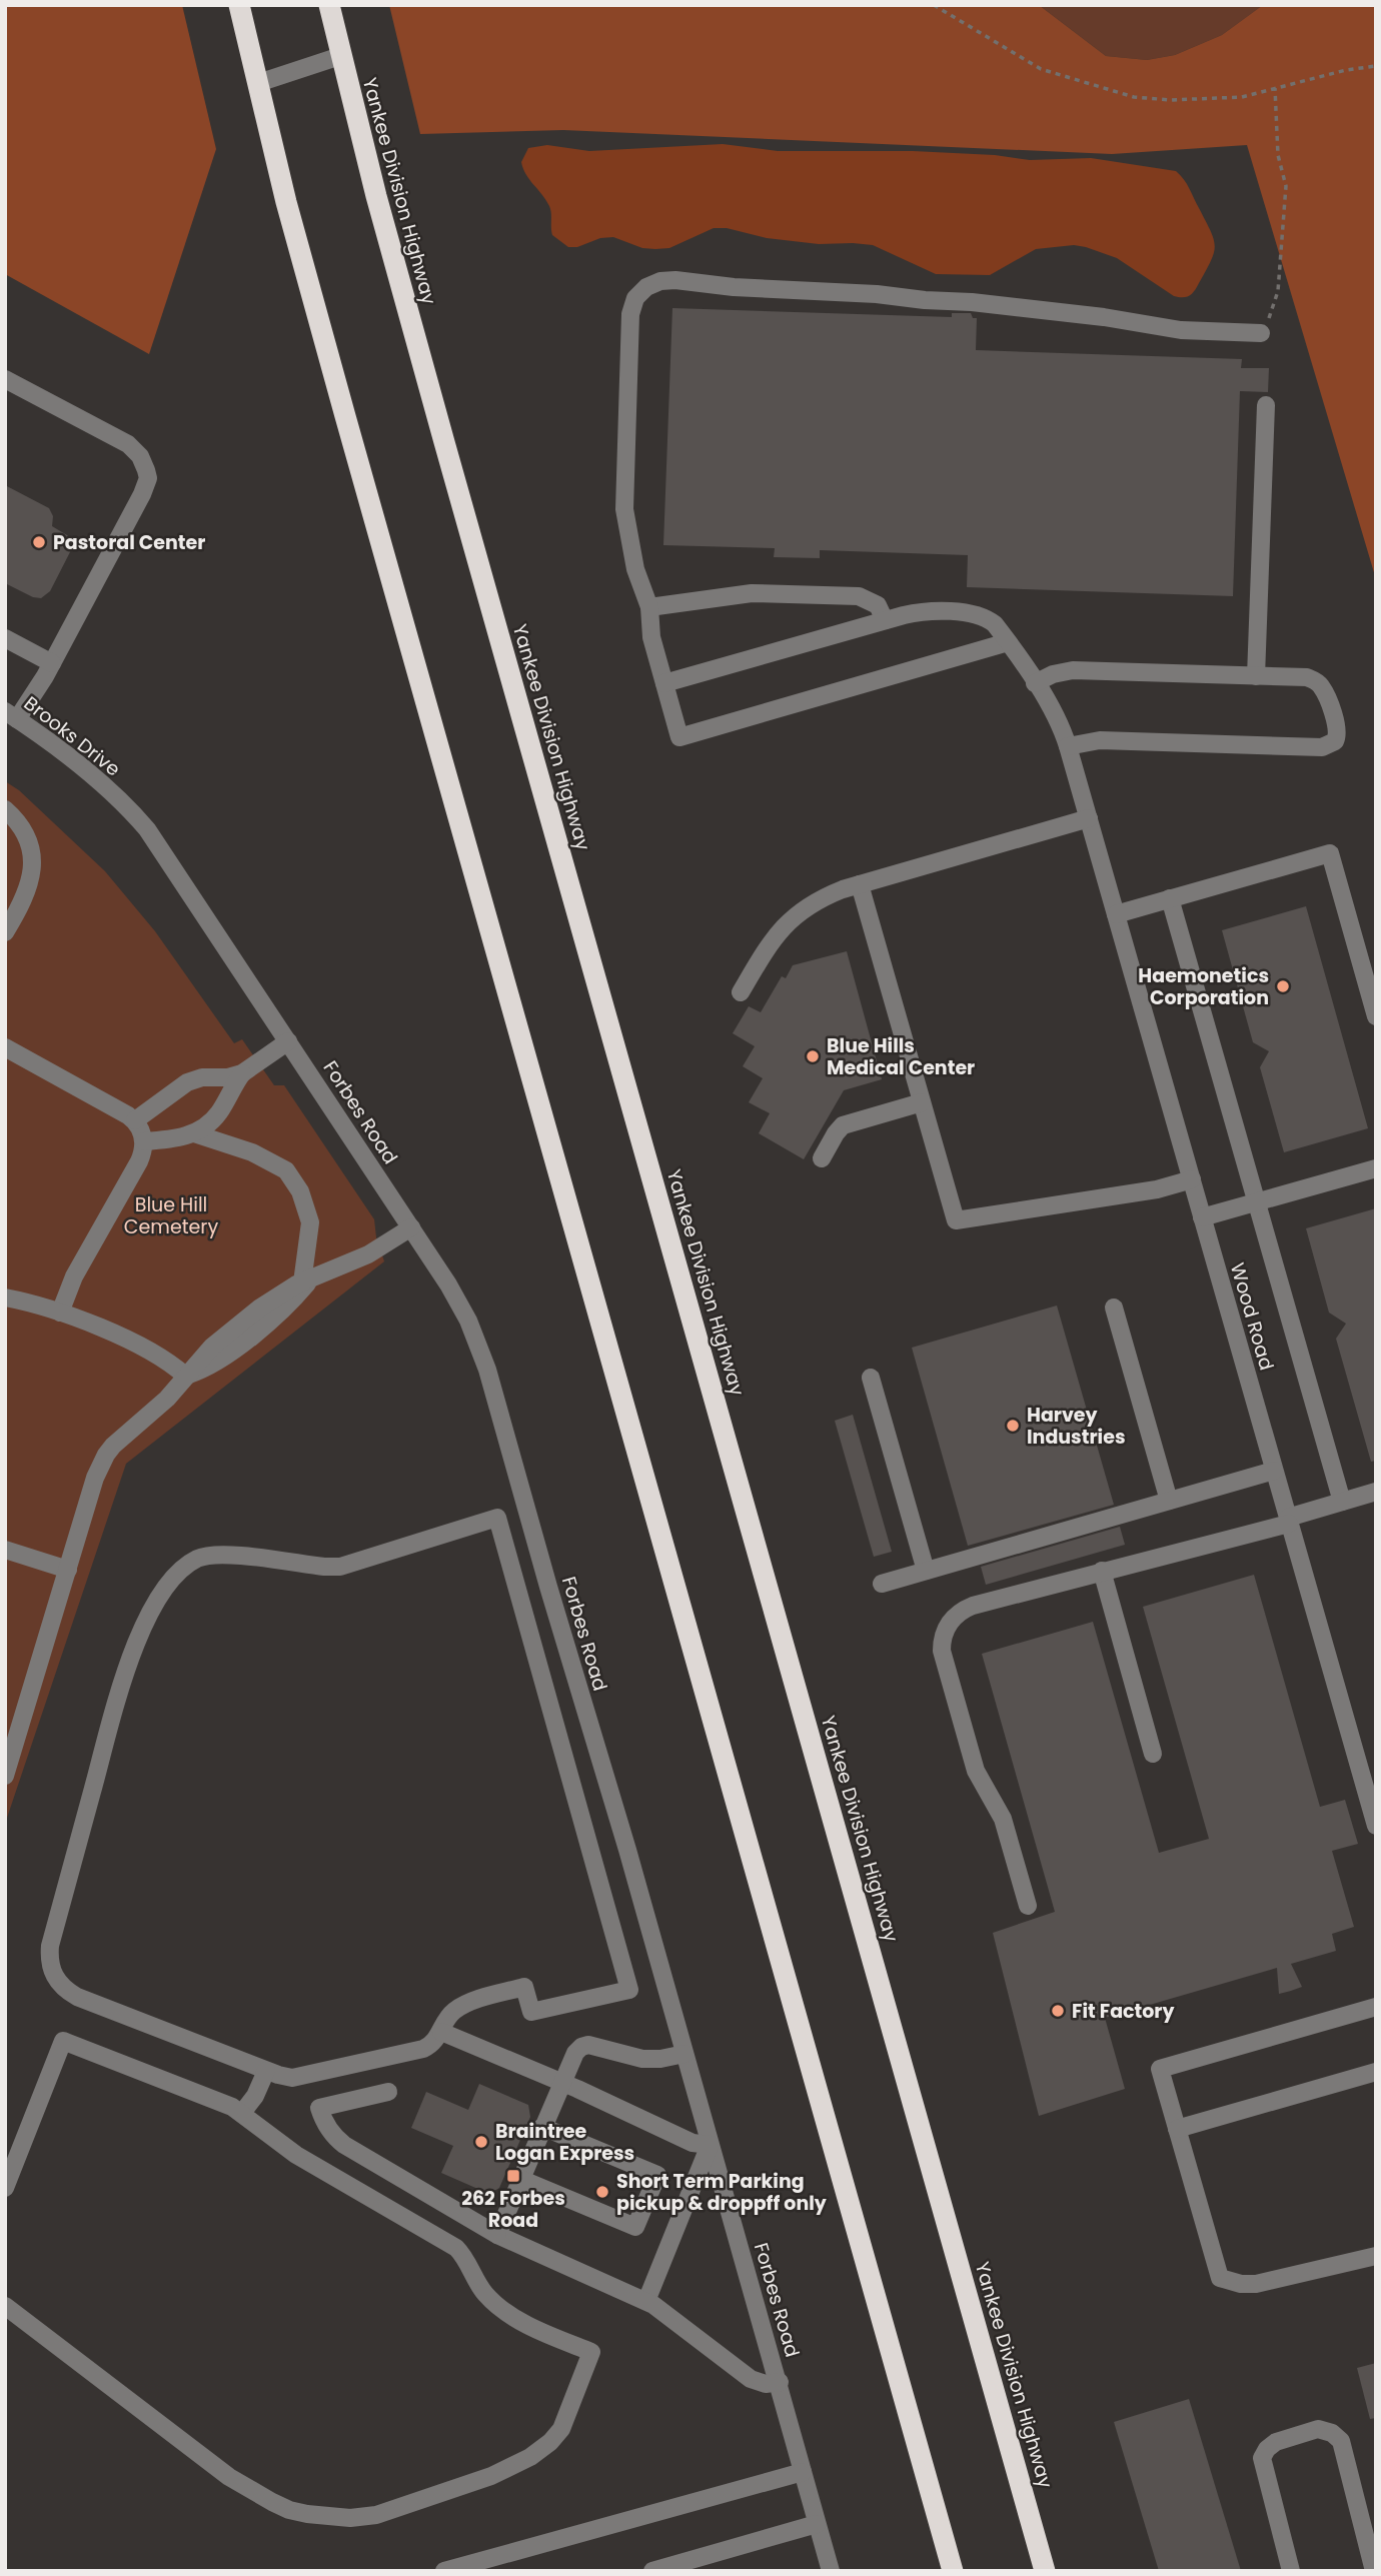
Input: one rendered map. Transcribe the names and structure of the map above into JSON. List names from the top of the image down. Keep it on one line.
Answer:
{"streets":{"highway":["Yankee Division Highway"],"street":["Brooks Drive","Forbes Road","Wood Road"]},"crossings":[["Brooks Drive","Forbes Road"]],"parks":["Blue Hill Cemetery"],"places":{"other":["Pastoral Center","Haemonetics Corporation","Blue Hills Medical Center","Harvey Industries","Fit Factory","Braintree Logan Express","Short Term Parking pickup & droppff only"],"transit":["262 Forbes Road"]}}
